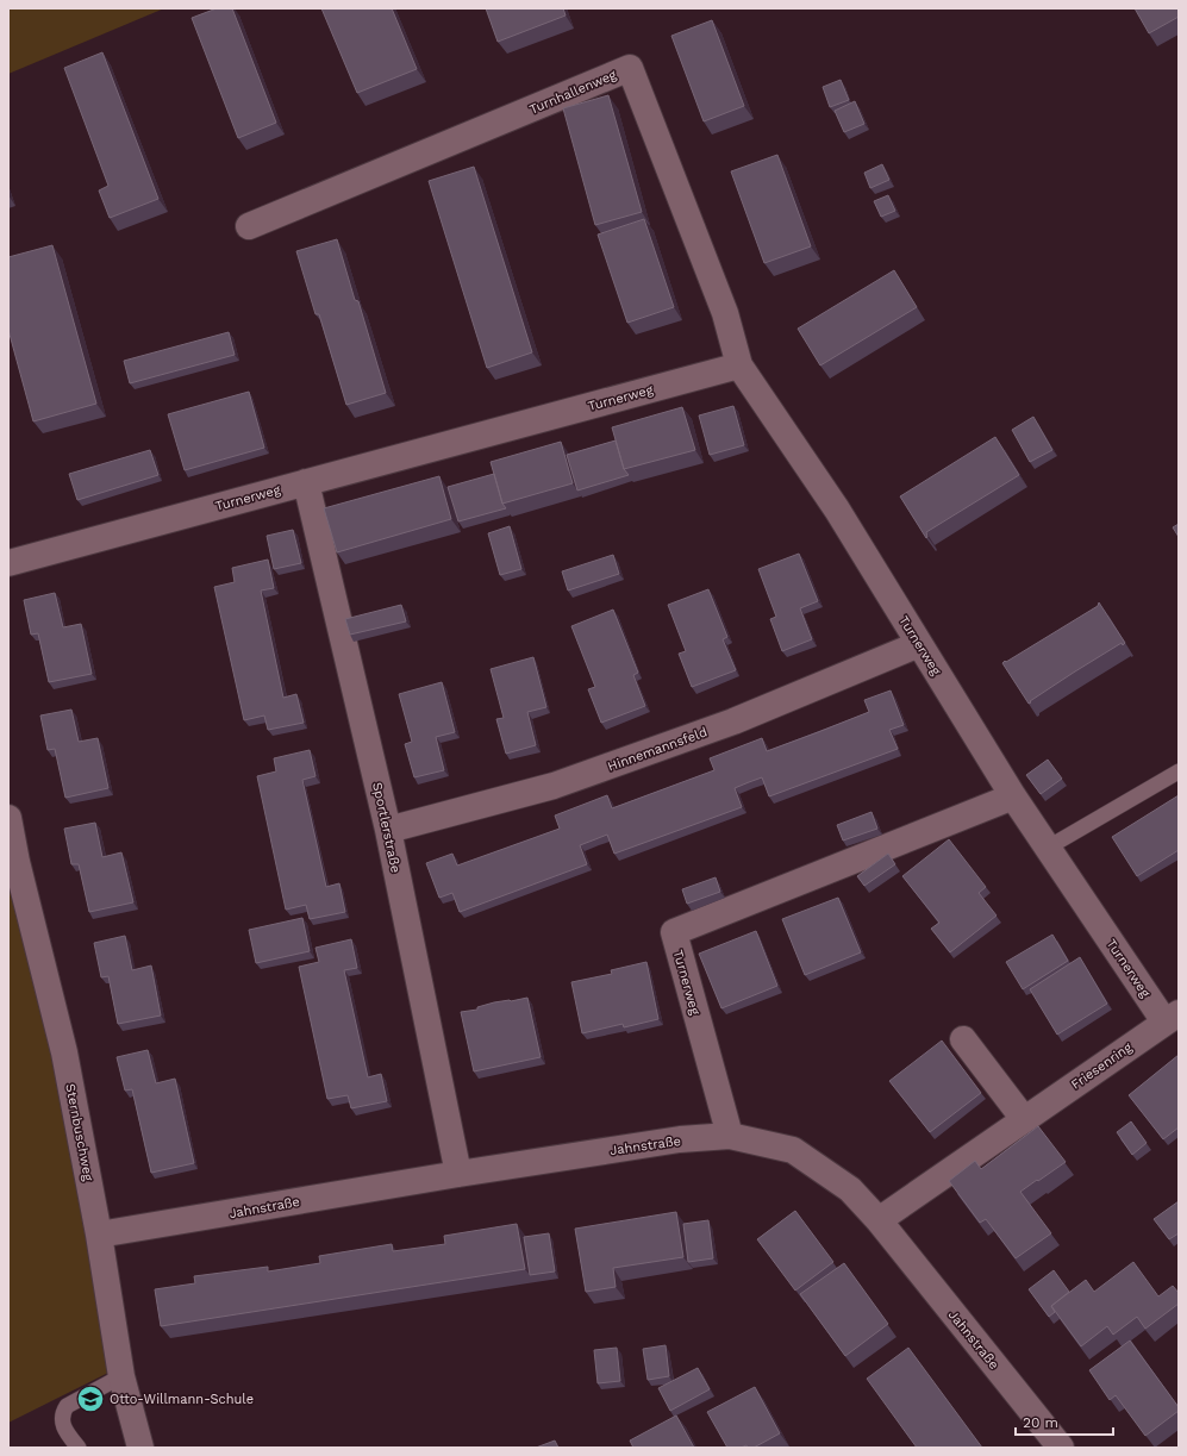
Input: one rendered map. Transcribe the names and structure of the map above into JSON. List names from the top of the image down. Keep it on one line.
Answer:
{"streets":{"street":["Turnhallenweg","Turnerweg","Hinnemannsfeld","Sportlerstraße","Friesenring","Sternbuschweg","Jahnstraße"]},"crossings":[["Turnhallenweg","Turnerweg"],["Turnerweg","Hinnemannsfeld"],["Turnerweg","Sportlerstraße"],["Turnerweg","Friesenring"],["Turnerweg","Jahnstraße"],["Hinnemannsfeld","Sportlerstraße"],["Sportlerstraße","Jahnstraße"],["Friesenring","Jahnstraße"],["Sternbuschweg","Jahnstraße"]],"places":{"school or university":["Otto-Willmann-Schule"]},"scale_bar":"20 m"}
